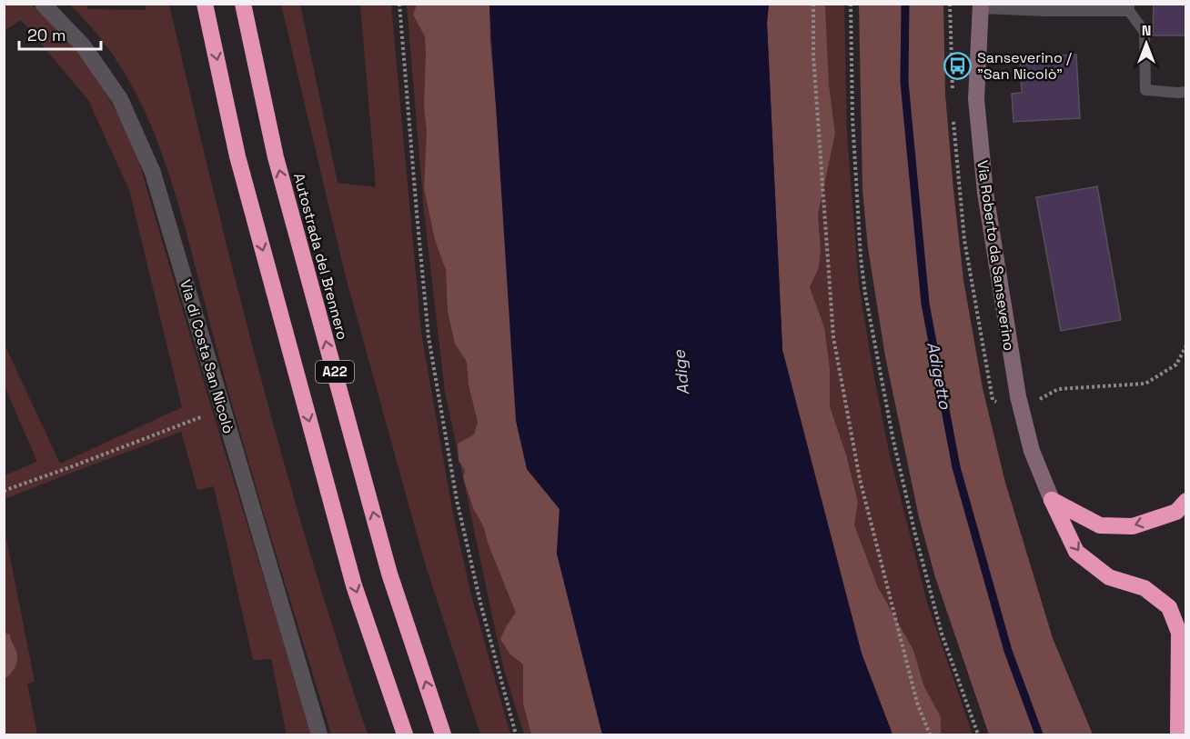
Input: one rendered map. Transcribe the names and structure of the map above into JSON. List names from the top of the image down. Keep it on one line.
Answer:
{"streets":{"highway":["Autostrada del Brennero","A22"],"street":["Via Roberto da Sanseverino","Via di Costa San Nicolò"]},"water":["Adige","Adigetto"],"places":{"bus stop":["Sanseverino / \"San Nicolò\""]},"scale_bar":"20 m","north":"top"}
